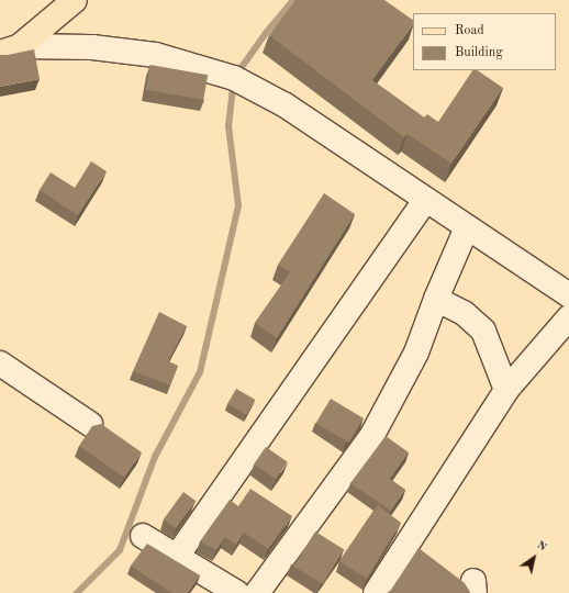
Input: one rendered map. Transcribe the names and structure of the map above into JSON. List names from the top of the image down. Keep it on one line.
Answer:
{"legend":["Road","Building"],"north":"top right"}
